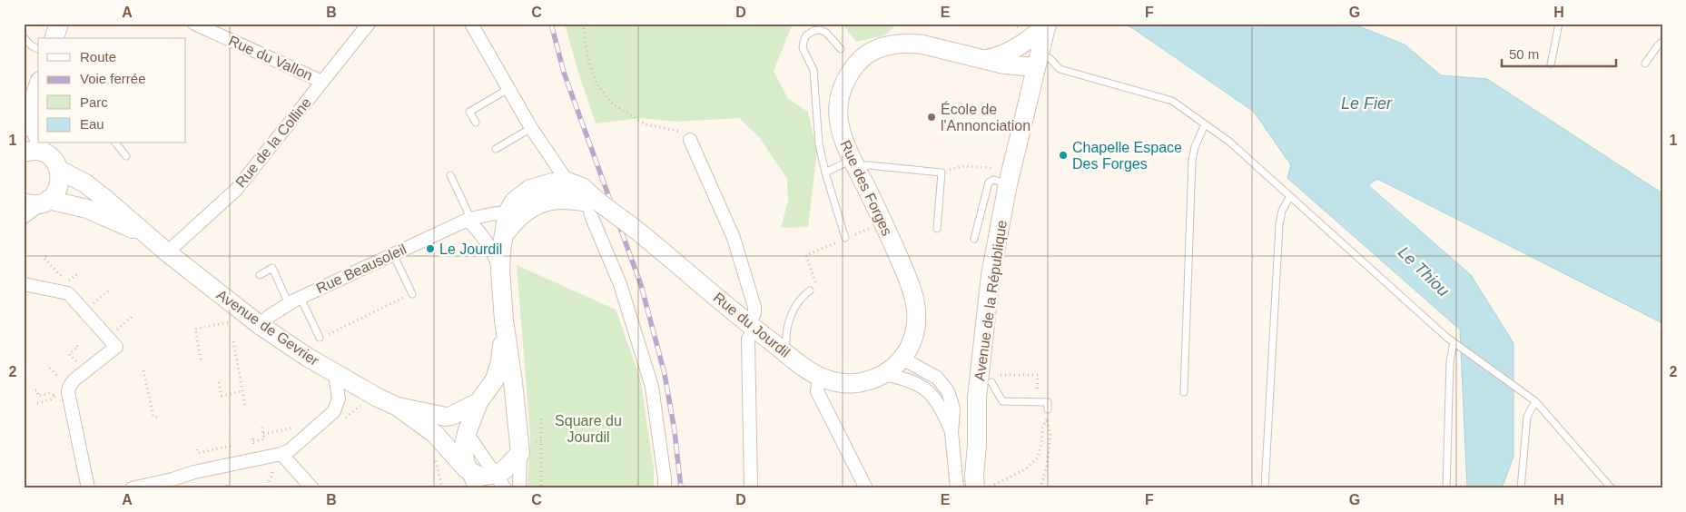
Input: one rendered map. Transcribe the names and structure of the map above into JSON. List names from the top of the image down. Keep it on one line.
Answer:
{"streets":{"street":["Rue du Vallon","Rue de la Colline","Rue des Forges","Rue Beausoleil","Avenue de la République","Rue du Jourdil","Avenue de Gevrier"]},"crossings":[["Rue du Vallon","Rue de la Colline"],["Rue de la Colline","Avenue de Gevrier"],["Rue des Forges","Avenue de la République"],["Rue des Forges","Rue du Jourdil"],["Rue Beausoleil","Avenue de Gevrier"]],"water":["Le Fier","Le Thiou"],"parks":["Square du Jourdil"],"places":["École de l'Annonciation","Chapelle Espace Des Forges","Le Jourdil"],"legend":["Route","Voie ferrée","Parc","Eau"],"scale_bar":"50 m","grid":{"columns":["A","B","C","D","E","F","G","H"],"rows":["1","2"]}}
